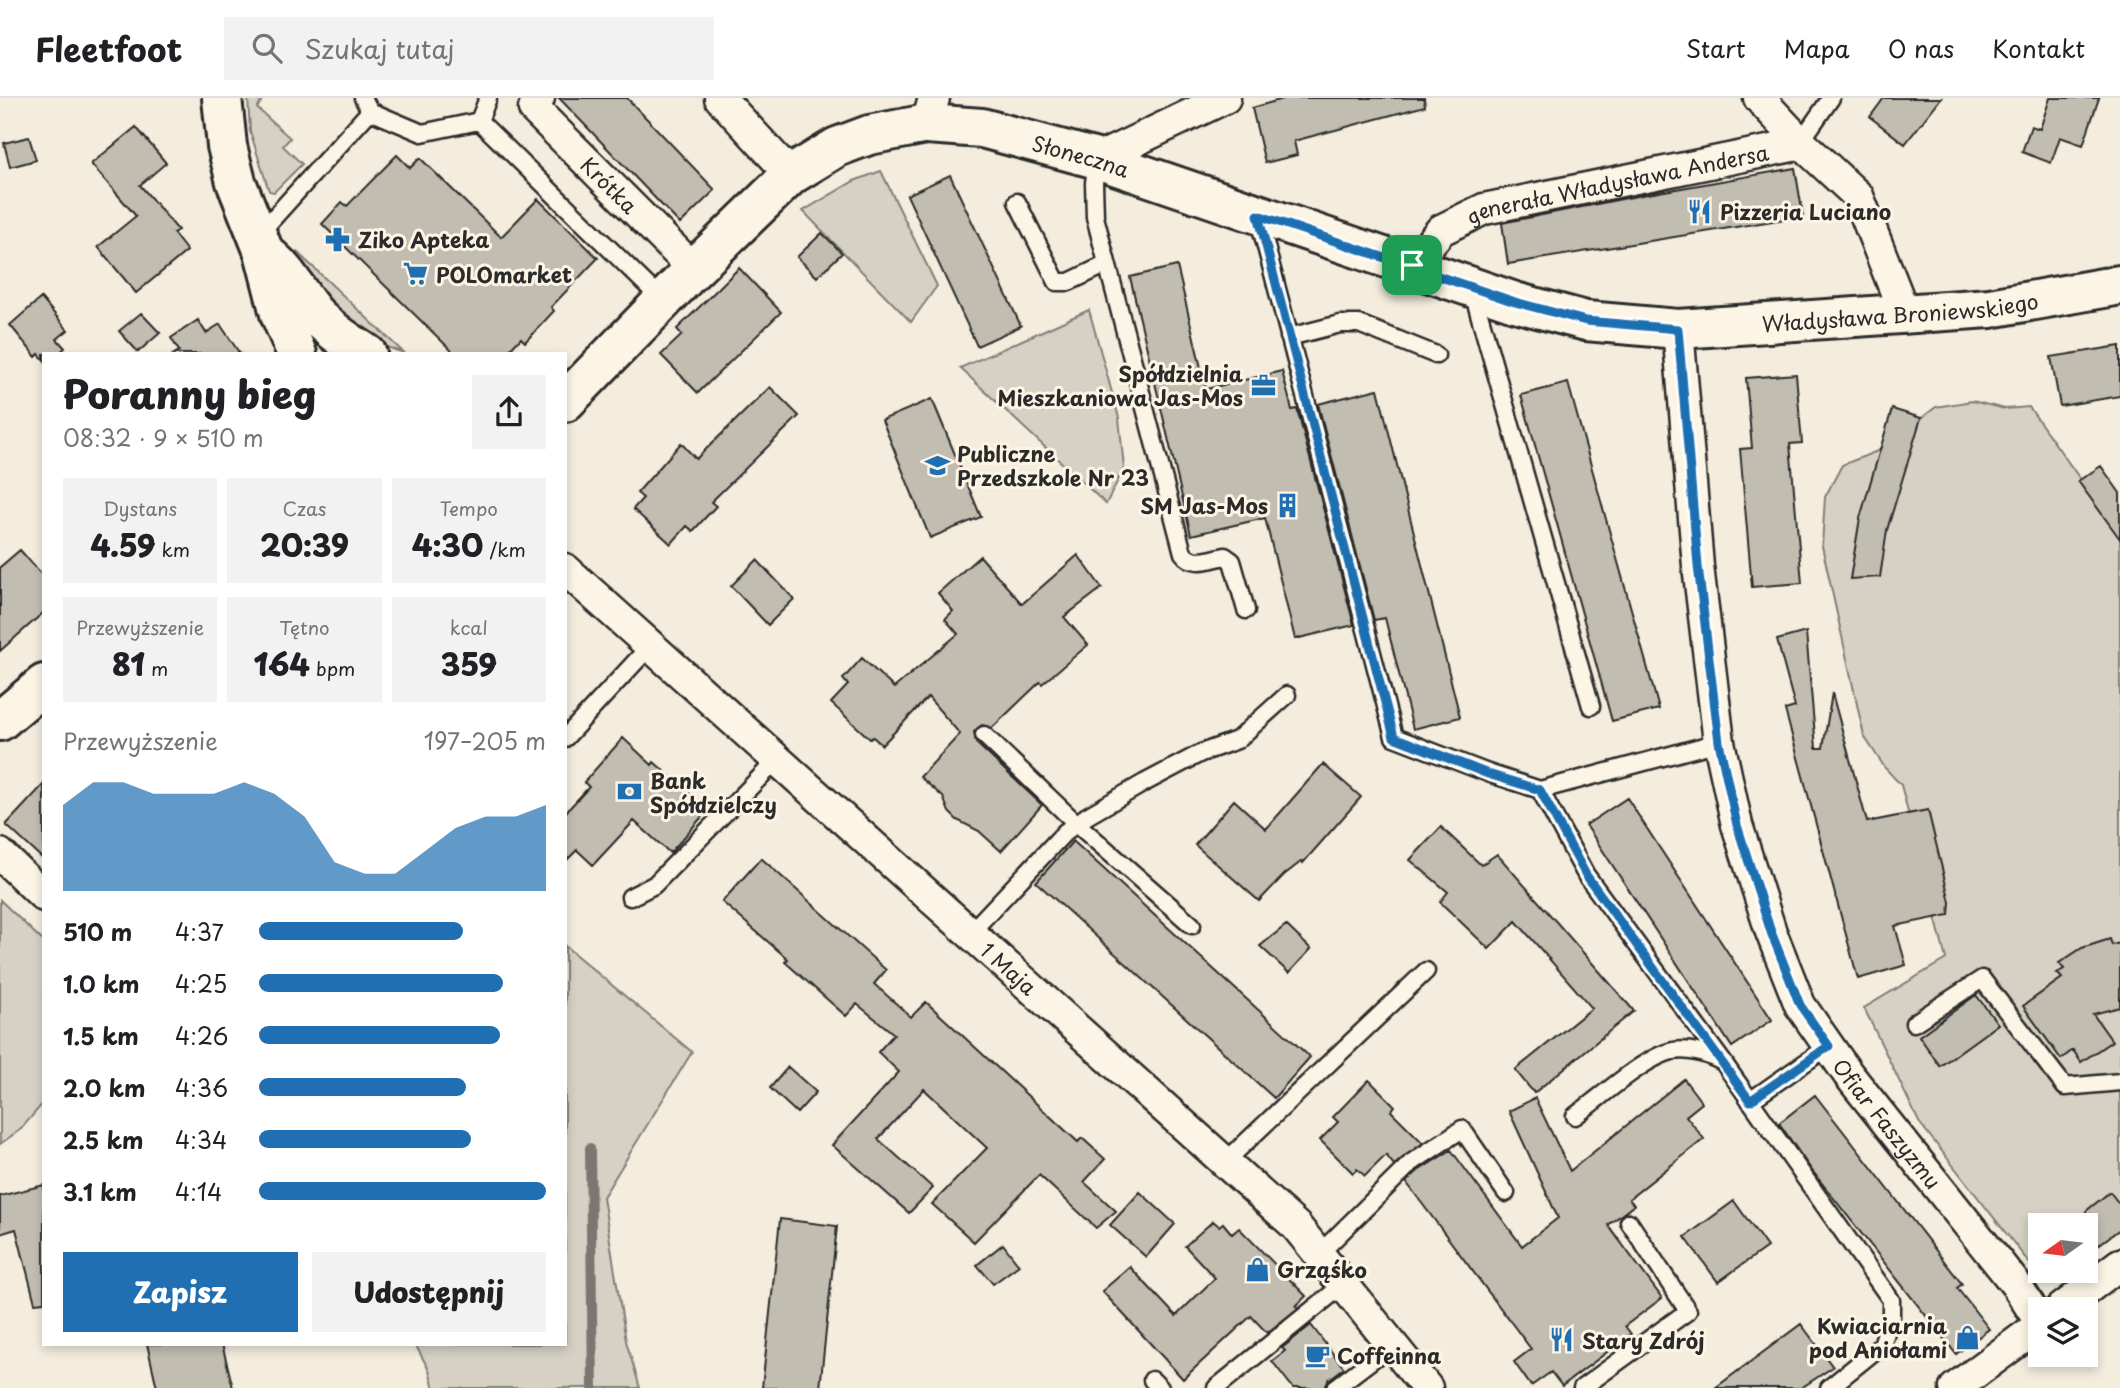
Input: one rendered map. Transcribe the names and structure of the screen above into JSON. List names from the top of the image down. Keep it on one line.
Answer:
{"streets":{"street":["Słoneczna","Krótka","generała Władysława Andersa","Władysława Broniewskiego","1 Maja","Ofiar Faszyzmu"]},"crossings":[["Słoneczna","Krótka"],["Słoneczna","generała Władysława Andersa"],["Słoneczna","Władysława Broniewskiego"],["Słoneczna","Ofiar Faszyzmu"],["generała Władysława Andersa","Władysława Broniewskiego"],["Władysława Broniewskiego","Ofiar Faszyzmu"]],"places":{"restaurant":["Pizzeria Luciano","Stary Zdrój"],"pharmacy":["Ziko Apteka"],"supermarket":["POLOmarket"],"office":["Spółdzielnia Mieszkaniowa Jas-Mos"],"school or university":["Publiczne Przedszkole Nr 23"],"building":["SM Jas-Mos"],"bank":["Bank Spółdzielczy"],"shop":["Grząśko","Kwiaciarnia pod Aniołami"],"cafe":["Coffeinna"]},"north":"left","page":{"header":"Fleetfoot","search":"Szukaj tutaj","nav":["Start","Mapa","O nas","Kontakt"],"heading":["Poranny bieg","08:32 · 9 × 510 m"],"stats":[["Dystans","4.59 km"],["Czas","20:39"],["Tempo","4:30 /km"],["Przewyższenie","81 m"],["Tętno","164 bpm"],["kcal","359"]],"chart":["Przewyższenie","197–205 m"],"list":[{"name":"510 m","note":"4:37"},{"name":"1.0 km","note":"4:25"},{"name":"1.5 km","note":"4:26"},{"name":"2.0 km","note":"4:36"},{"name":"2.5 km","note":"4:34"},{"name":"3.1 km","note":"4:14"}],"buttons":["Zapisz","Udostępnij"]}}
